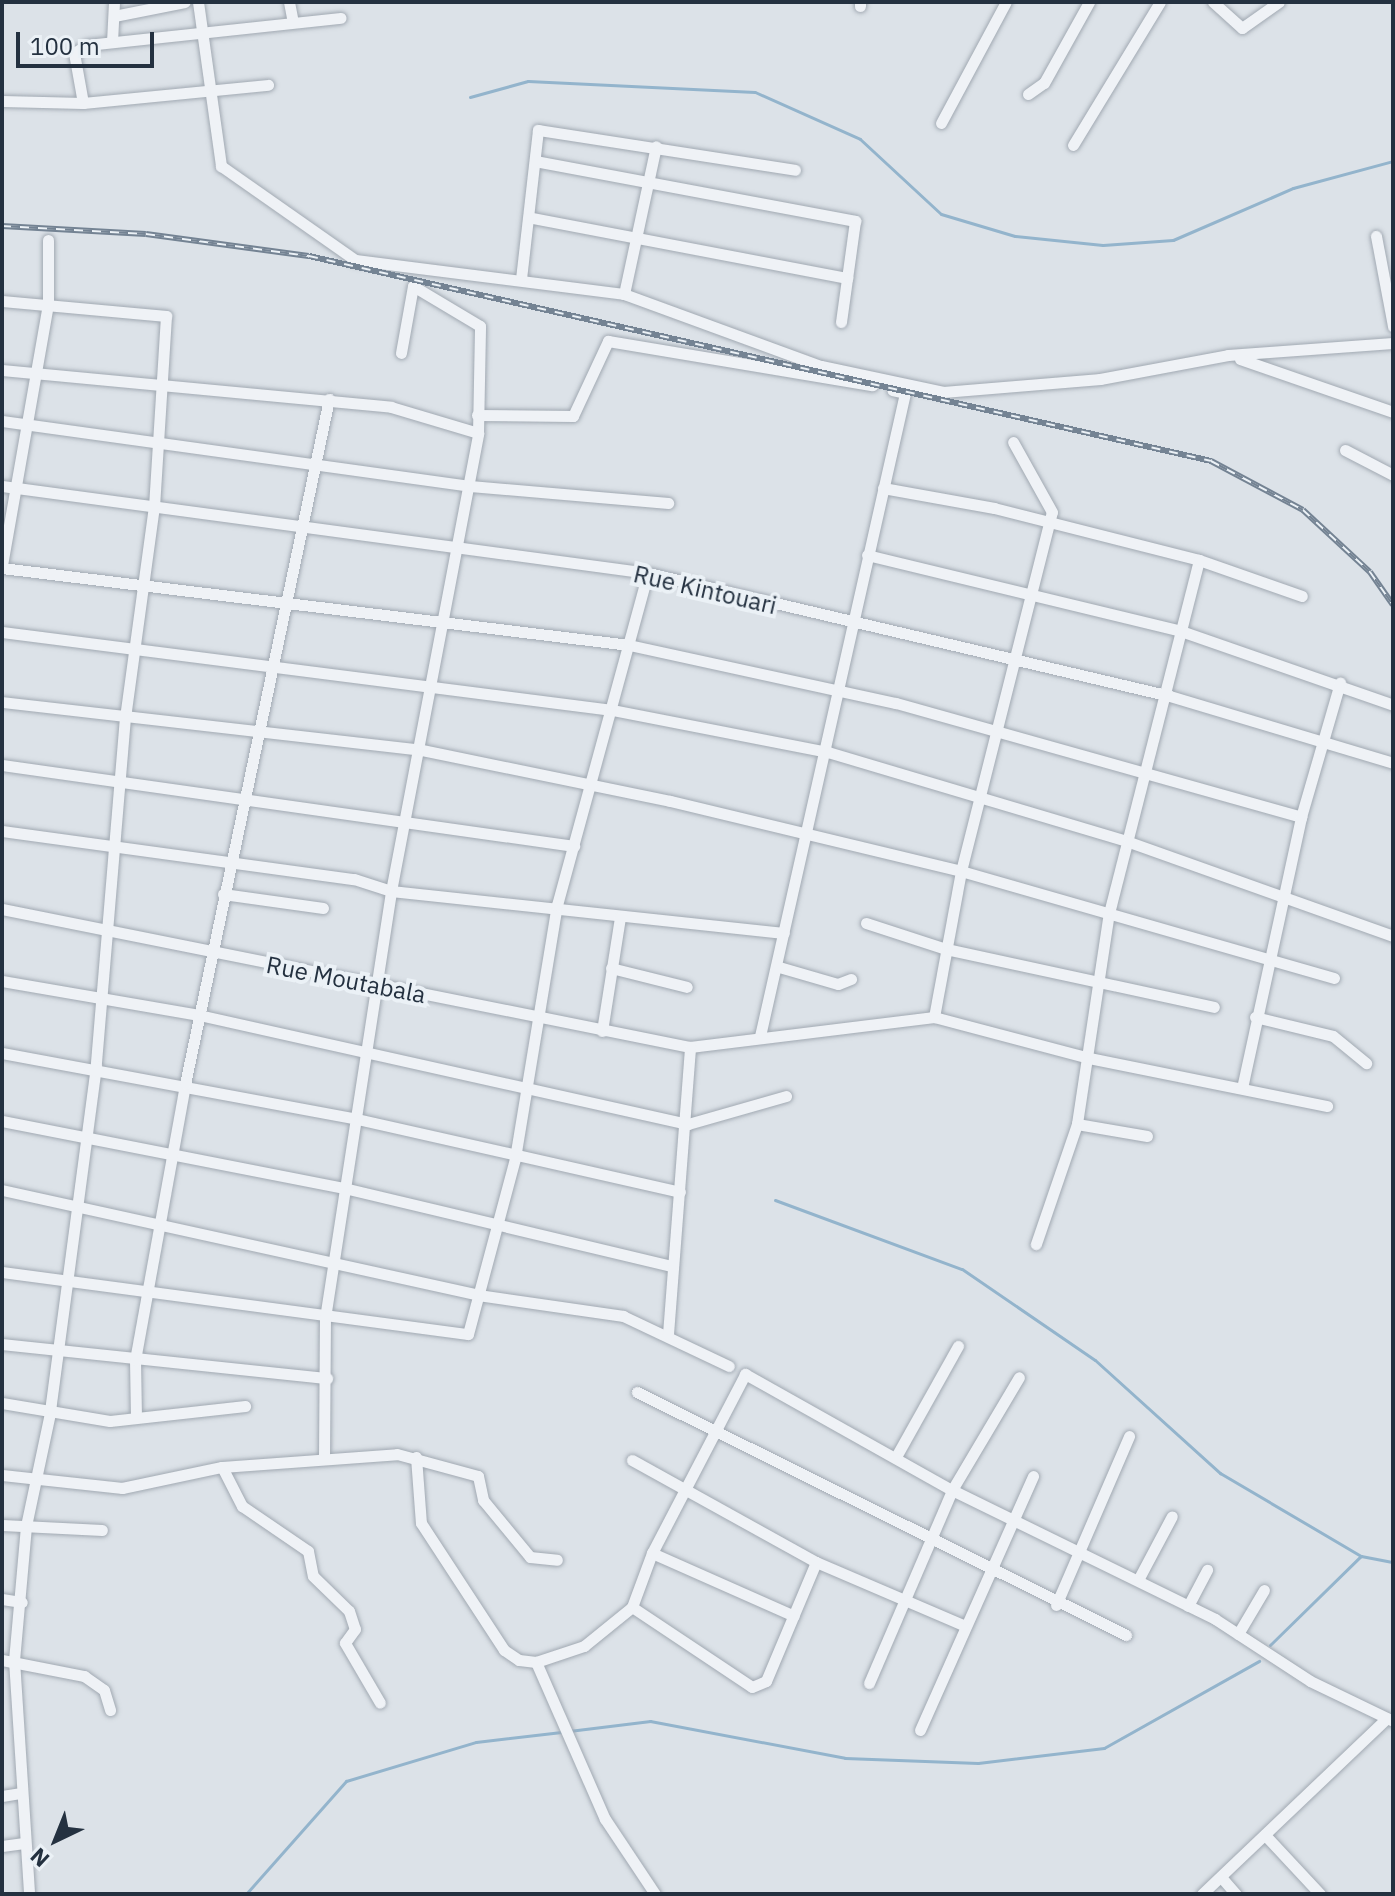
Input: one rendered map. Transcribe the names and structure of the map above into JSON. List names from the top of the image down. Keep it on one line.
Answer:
{"streets":{"street":["Rue Kintouari","Rue Moutabala"]},"scale_bar":"100 m","north":"bottom left"}
